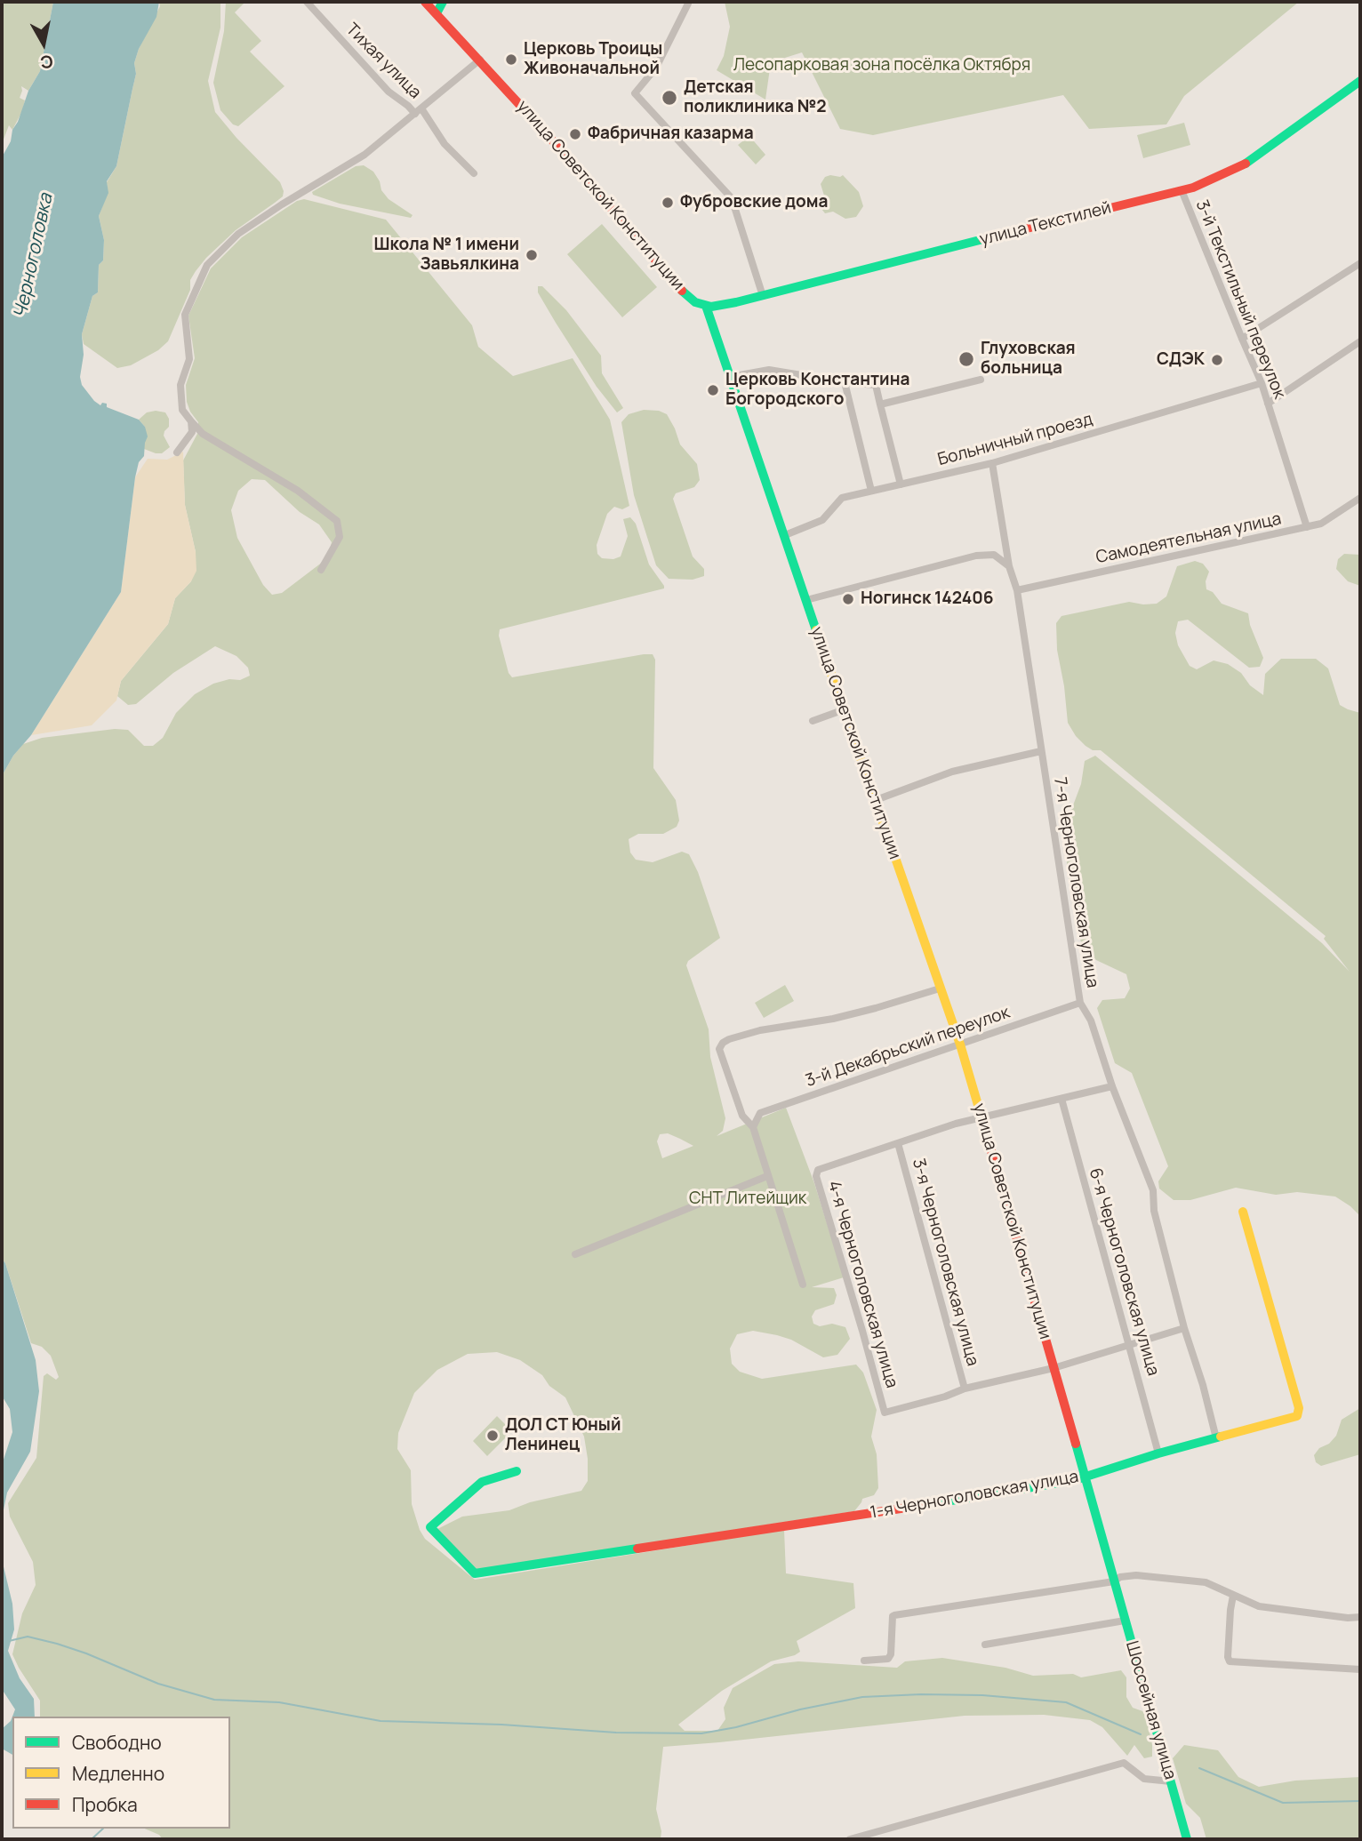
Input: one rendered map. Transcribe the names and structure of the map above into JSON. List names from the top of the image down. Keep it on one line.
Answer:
{"streets":{"street":["Тихая улица","улица Советской Конституции","улица Текстилей","3-й Текстильный переулок","Больничный проезд","Самодеятельная улица","7-я Черноголовская улица","3-й Декабрьский переулок","3-я Черноголовская улица","6-я Черноголовская улица","4-я Черноголовская улица","1-я Черноголовская улица","Шоссейная улица"]},"crossings":[["улица Советской Конституции","улица Текстилей"],["улица Советской Конституции","Больничный проезд"],["улица Советской Конституции","3-й Декабрьский переулок"],["улица Советской Конституции","1-я Черноголовская улица"],["улица Советской Конституции","Шоссейная улица"],["улица Текстилей","3-й Текстильный переулок"],["3-й Текстильный переулок","Больничный проезд"],["3-й Текстильный переулок","Самодеятельная улица"],["Больничный проезд","7-я Черноголовская улица"],["Самодеятельная улица","7-я Черноголовская улица"],["7-я Черноголовская улица","3-й Декабрьский переулок"],["7-я Черноголовская улица","1-я Черноголовская улица"],["3-я Черноголовская улица","4-я Черноголовская улица"],["6-я Черноголовская улица","1-я Черноголовская улица"]],"water":["Черноголовка"],"parks":["Лесопарковая зона посёлка Октября","СНТ Литейщик"],"places":["Церковь Троицы Живоначальной","Детская поликлиника №2","Фабричная казарма","Фубровские дома","Школа № 1 имени Завьялкина","Глуховская больница","СДЭК","Церковь Константина Богородского","Ногинск 142406","ДОЛ СТ Юный Ленинец"],"legend":["Свободно","Медленно","Пробка"],"north":"bottom"}
